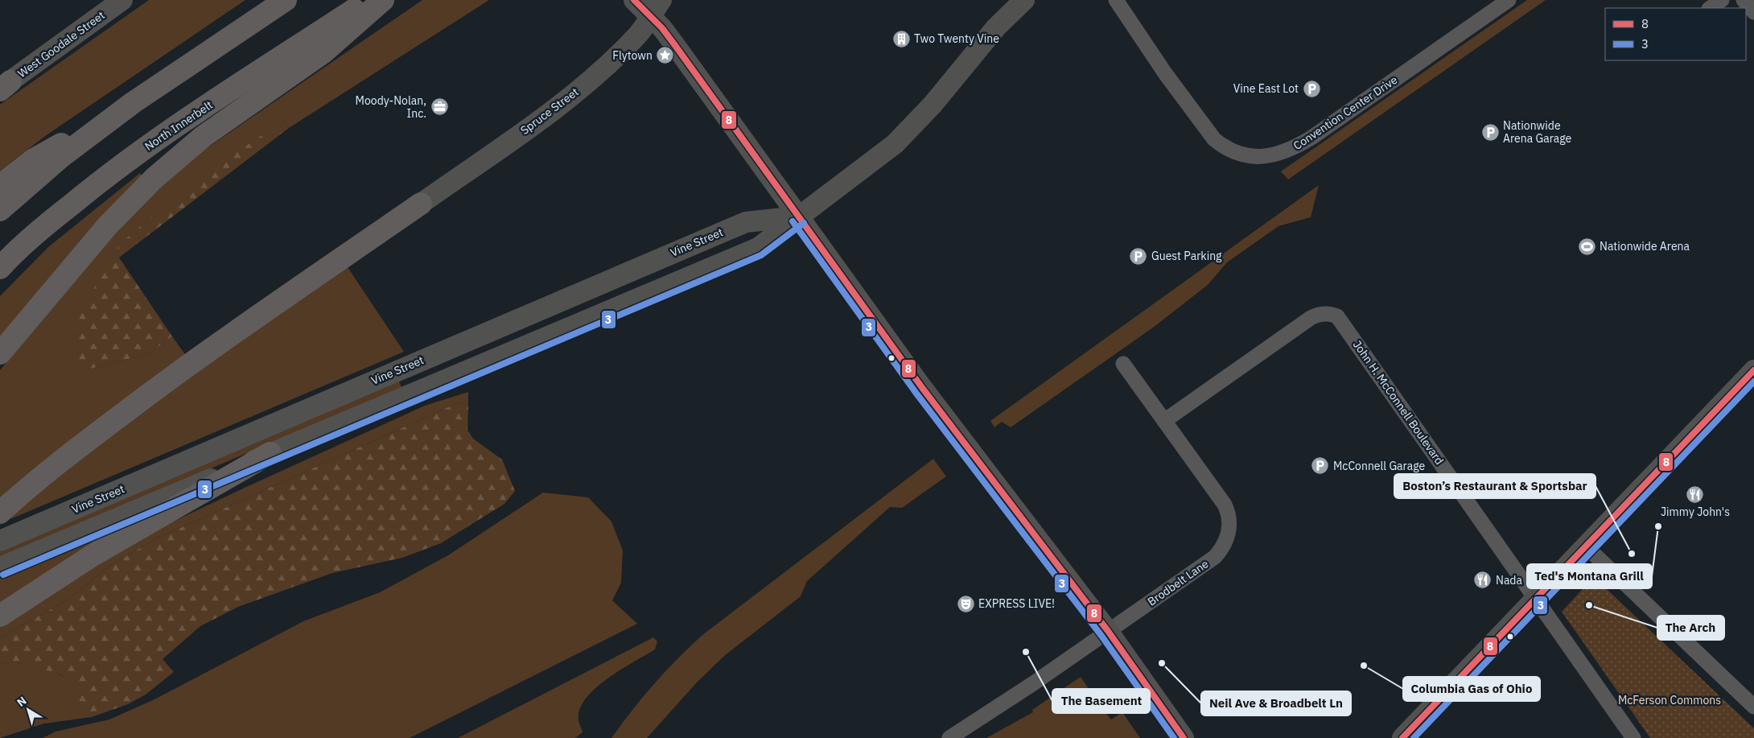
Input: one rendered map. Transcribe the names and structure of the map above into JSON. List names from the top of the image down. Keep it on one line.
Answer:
{"streets":{"highway":["North Innerbelt"],"street":["West Goodale Street","Spruce Street","Convention Center Drive","Vine Street","John H. McConnell Boulevard","Brodbelt Lane"]},"crossings":[["John H. McConnell Boulevard","Brodbelt Lane"]],"parks":["McFerson Commons"],"places":{"building":["Two Twenty Vine"],"place":["Flytown"],"parking":["Vine East Lot","Nationwide Arena Garage","Guest Parking","McConnell Garage"],"office":["Moody-Nolan, Inc."],"sports":["Nationwide Arena"],"restaurant":["Jimmy John's","Nada"],"other":["Ted's Montana Grill","Boston’s Restaurant & Sportsbar","The Arch","The Basement","Neil Ave & Broadbelt Ln","Columbia Gas of Ohio"],"theatre":["EXPRESS LIVE!"]},"lines":["transit line 8","transit line 3"],"legend":["8","3"],"north":"top left"}
